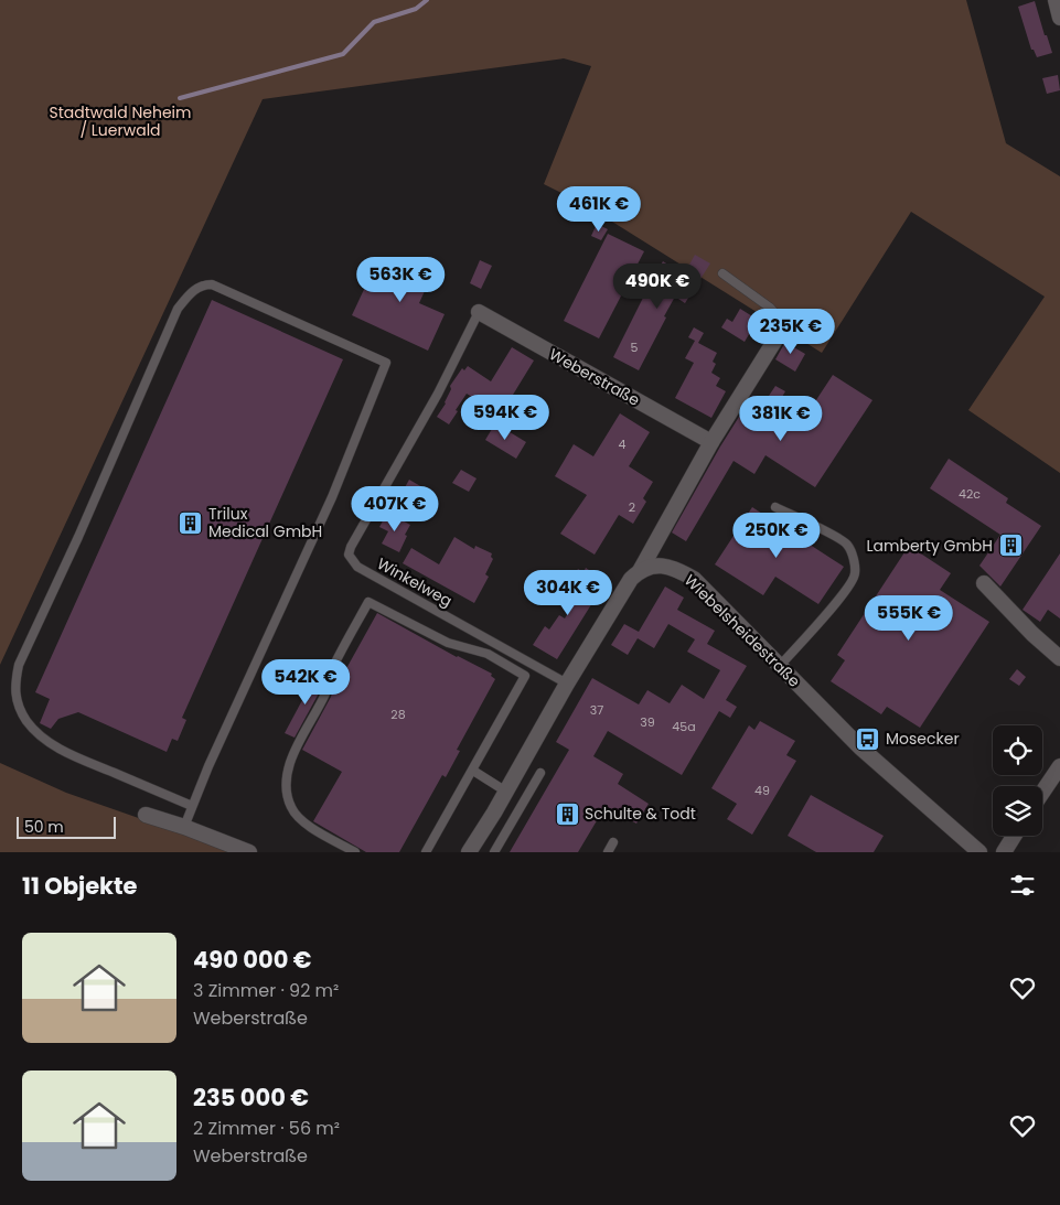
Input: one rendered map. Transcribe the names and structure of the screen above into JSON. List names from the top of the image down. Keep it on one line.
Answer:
{"streets":{"street":["Weberstraße","Wiebelsheidestraße"],"lane":["Winkelweg"]},"crossings":[["Weberstraße","Winkelweg"]],"parks":["Stadtwald Neheim / Luerwald"],"places":{"building":["Trilux Medical GmbH","Lamberty GmbH","Schulte & Todt"],"bus stop":["Mosecker"]},"house_numbers":["5","4","42c","2","37","28","39","45a","49"],"scale_bar":"50 m","page":{"price":["461K €","563K €","490K €","235K €","594K €","381K €","407K €","250K €","304K €","555K €","542K €"],"scale":"50 m","heading":"11 Objekte","list":[{"name":"490 000 €","note":"3 Zimmer · 92 m² · Weberstraße"},{"name":"235 000 €","note":"2 Zimmer · 56 m² · Weberstraße"}]}}
